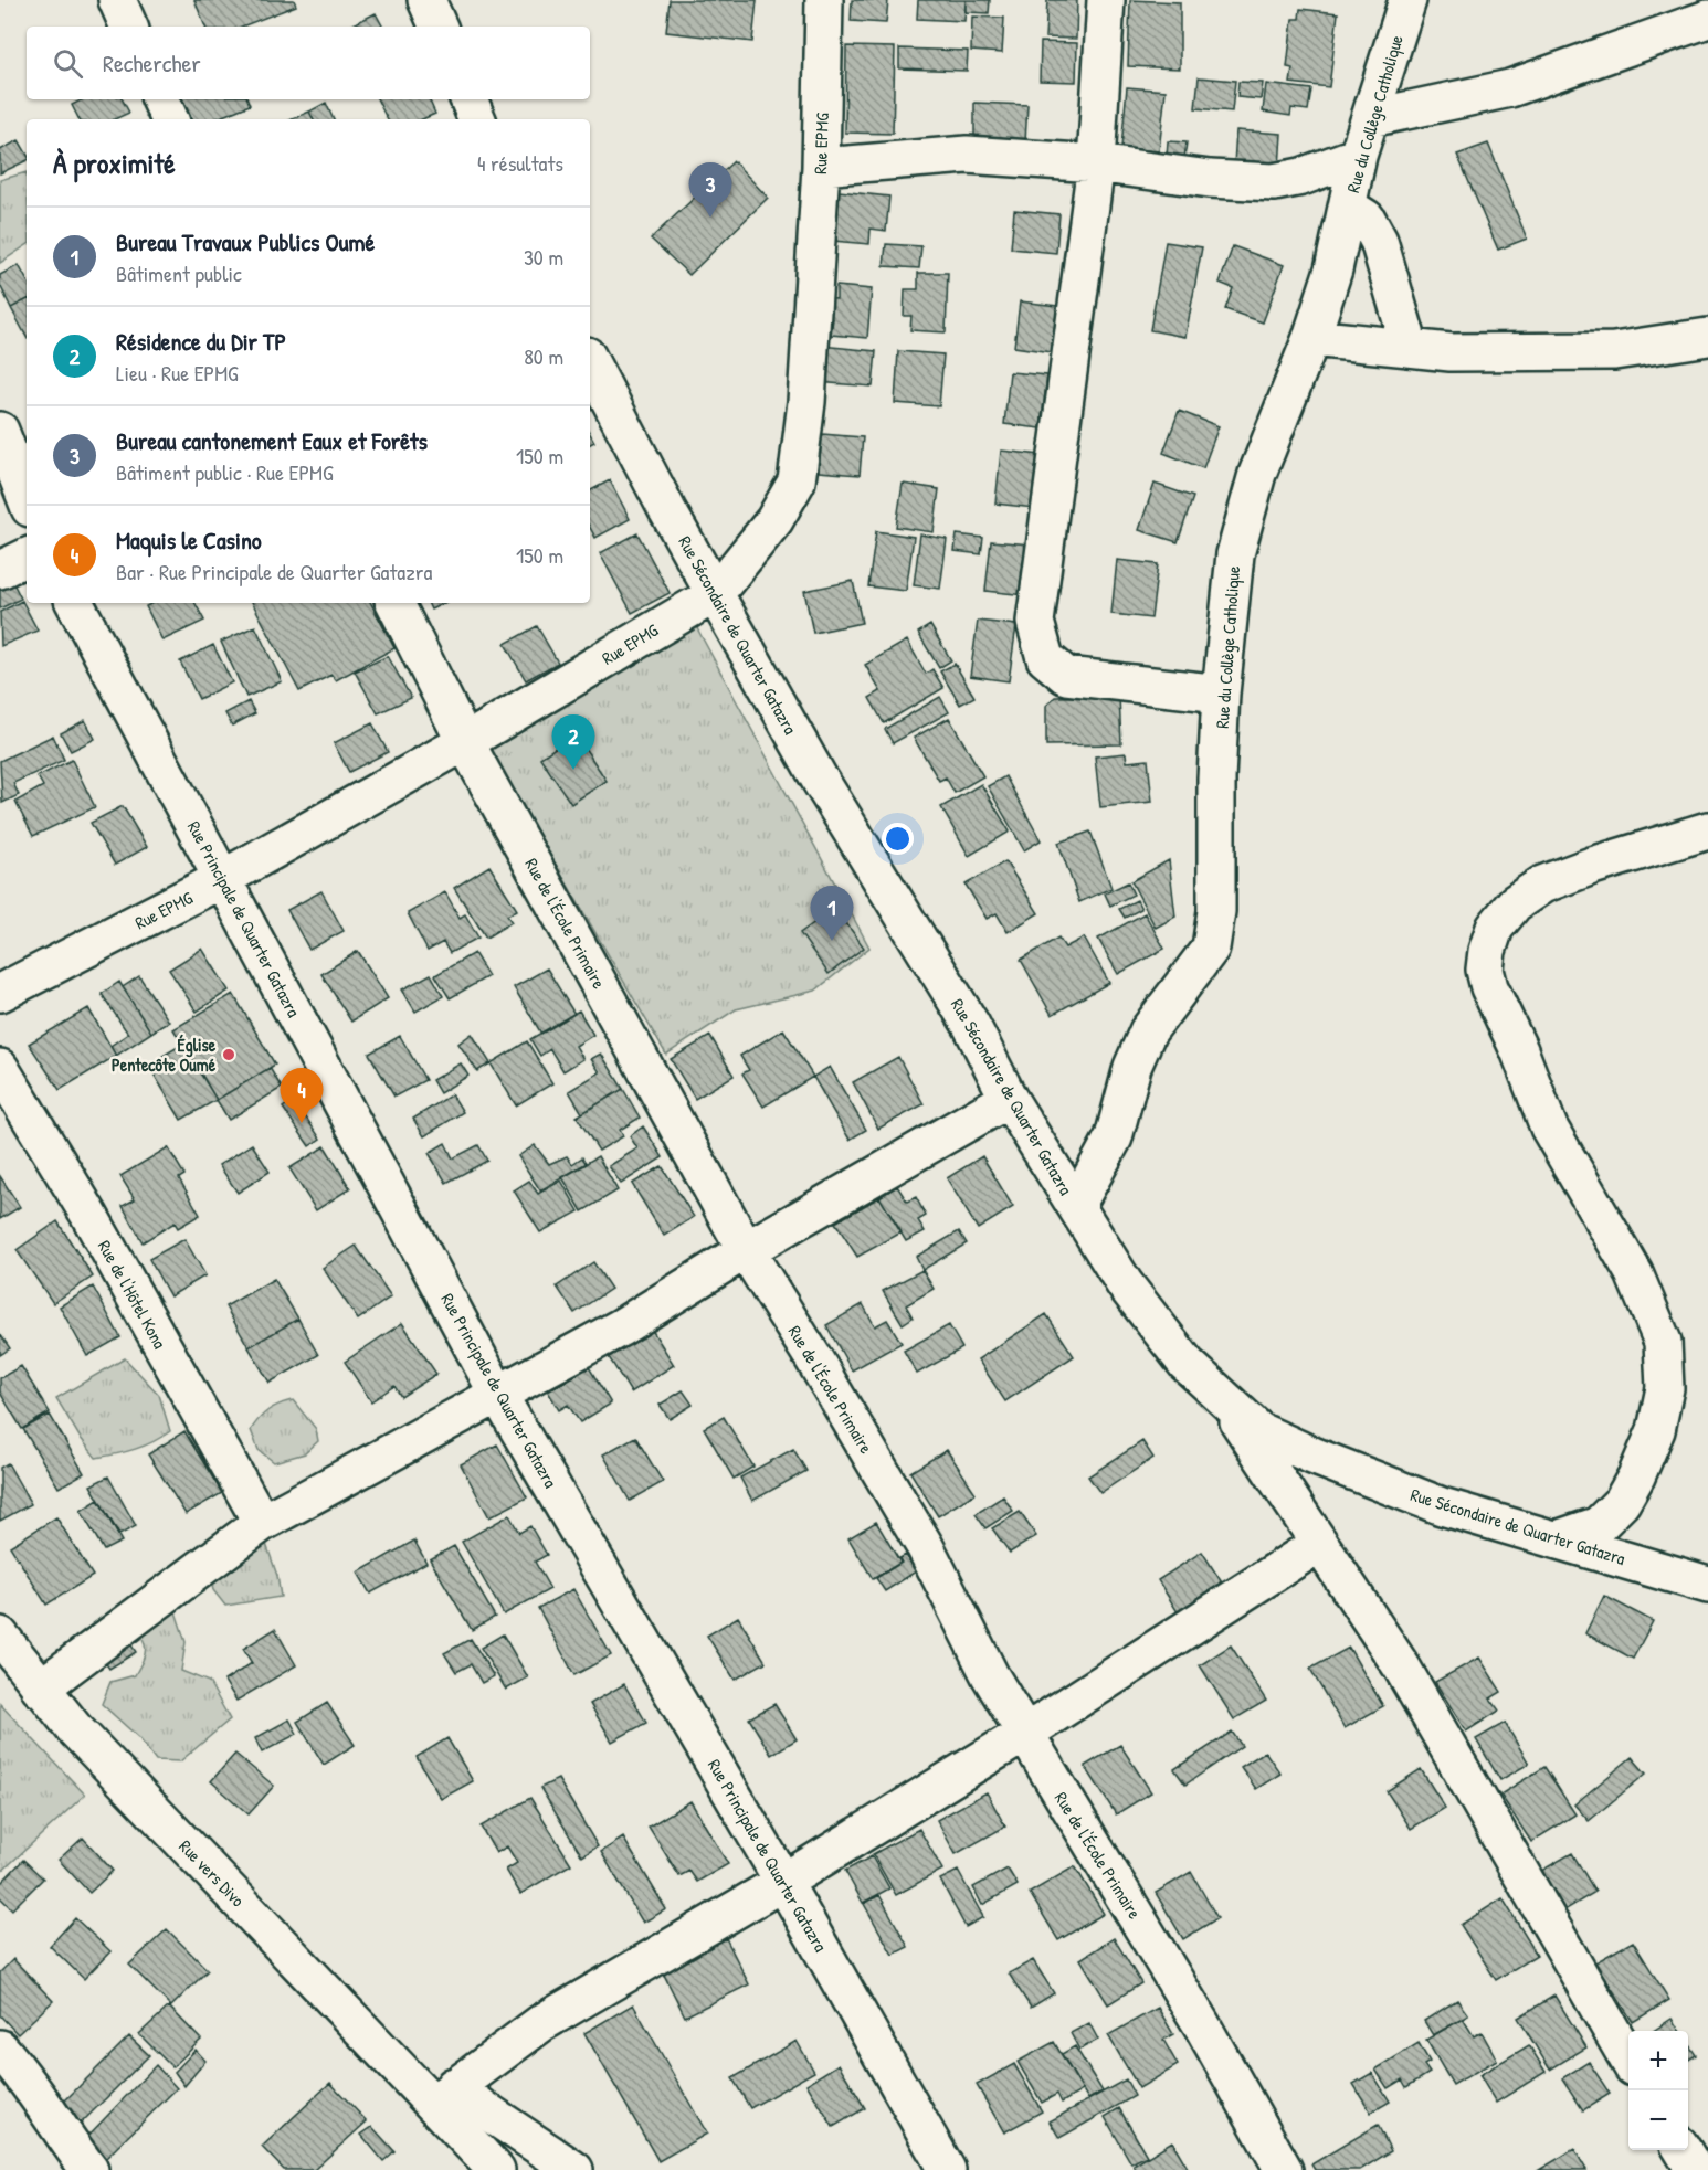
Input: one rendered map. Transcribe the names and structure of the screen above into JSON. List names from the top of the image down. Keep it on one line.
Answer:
{"streets":{"street":["Rue du Collège Catholique","Rue EPMG","Rue Sécondaire de Quarter Gatazra","Rue Principale de Quarter Gatazra","Rue de l'École Primaire","Rue de l'Hôtel Kona","Rue vers Divo"]},"crossings":[["Rue du Collège Catholique","Rue Sécondaire de Quarter Gatazra"],["Rue EPMG","Rue Sécondaire de Quarter Gatazra"],["Rue EPMG","Rue Principale de Quarter Gatazra"],["Rue EPMG","Rue de l'École Primaire"]],"places":["Église Pentecôte Oumé"],"page":{"search":"Rechercher","heading":["À proximité","4 résultats"],"pins":["3","2","1","4"],"list":[{"mark":"1","name":"Bureau Travaux Publics Oumé","note":"Bâtiment public","value":"30 m"},{"mark":"2","name":"Résidence du Dir TP","note":"Lieu · Rue EPMG","value":"80 m"},{"mark":"3","name":"Bureau cantonement Eaux et Forêts","note":"Bâtiment public · Rue EPMG","value":"150 m"},{"mark":"4","name":"Maquis le Casino","note":"Bar · Rue Principale de Quarter Gatazra","value":"150 m"}],"map_buttons":["+","−"]}}
